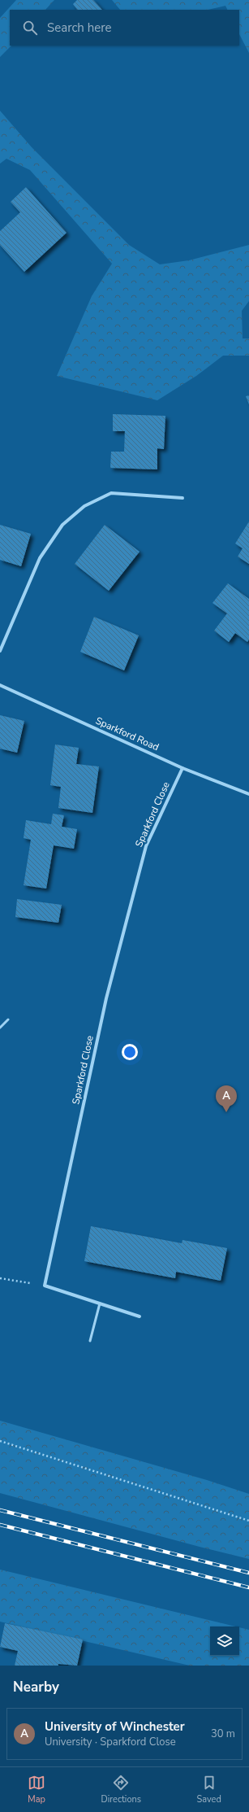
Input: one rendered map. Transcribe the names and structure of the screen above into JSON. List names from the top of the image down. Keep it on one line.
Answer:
{"streets":{"street":["Sparkford Road","Sparkford Close"]},"crossings":[["Sparkford Road","Sparkford Close"]],"page":{"search":"Search here","pins":"A","heading":"Nearby","list":[{"mark":"A","name":"University of Winchester","note":"University · Sparkford Close","value":"30 m"}],"nav":["Map","Directions","Saved"]}}
